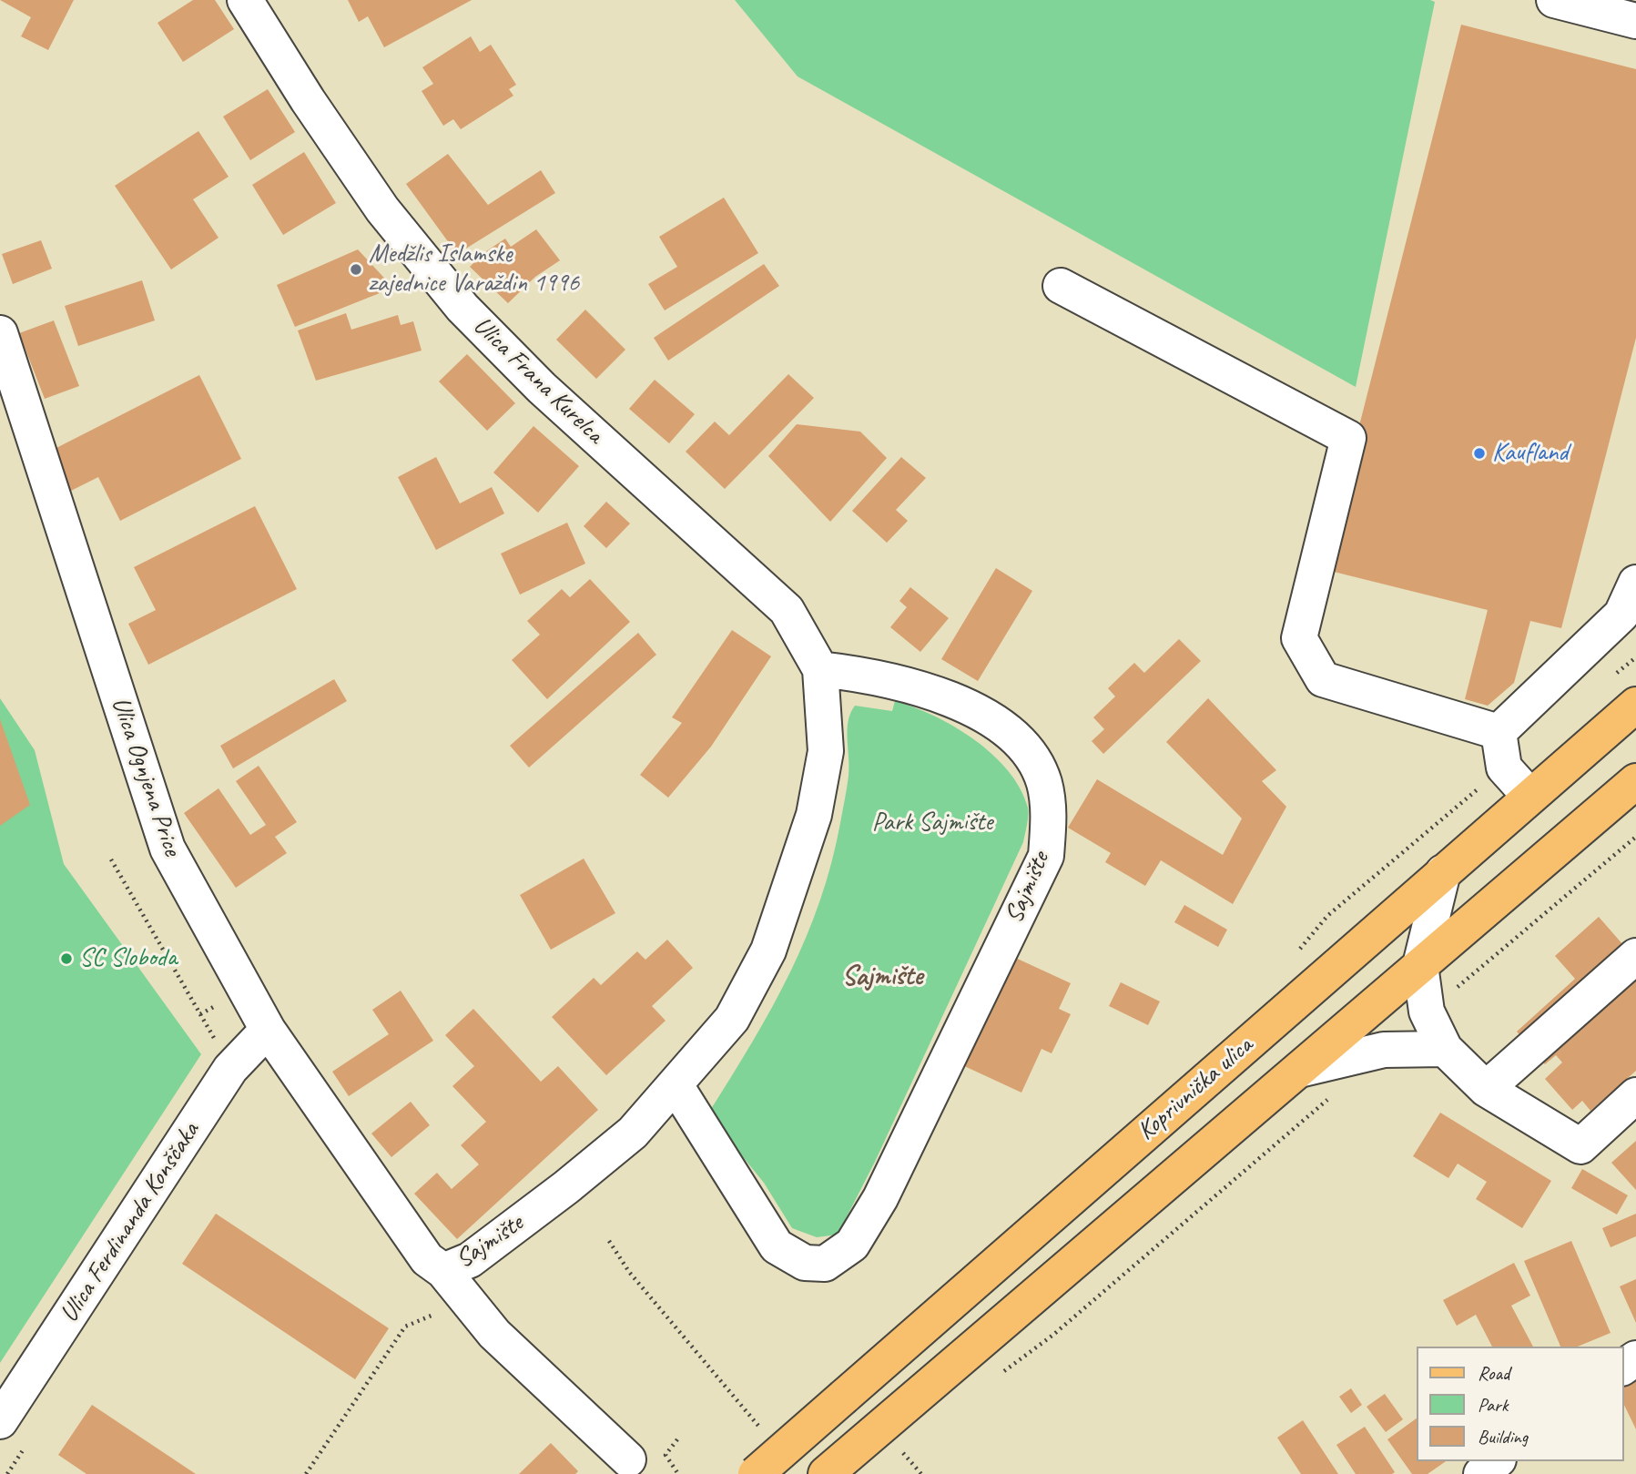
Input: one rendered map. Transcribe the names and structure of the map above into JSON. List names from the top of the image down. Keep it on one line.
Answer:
{"streets":{"main road":["Koprivnička ulica"],"street":["Ulica Frana Kurelca","Ulica Ognjena Price","Sajmište","Ulica Ferdinanda Konščaka"]},"crossings":[["Ulica Frana Kurelca","Sajmište"],["Ulica Ognjena Price","Sajmište"],["Ulica Ognjena Price","Ulica Ferdinanda Konščaka"]],"districts":["Sajmište"],"parks":["Park Sajmište"],"places":["Medžlis Islamske zajednice Varaždin 1996","Kaufland","SC Sloboda"],"legend":["Road","Park","Building"]}
